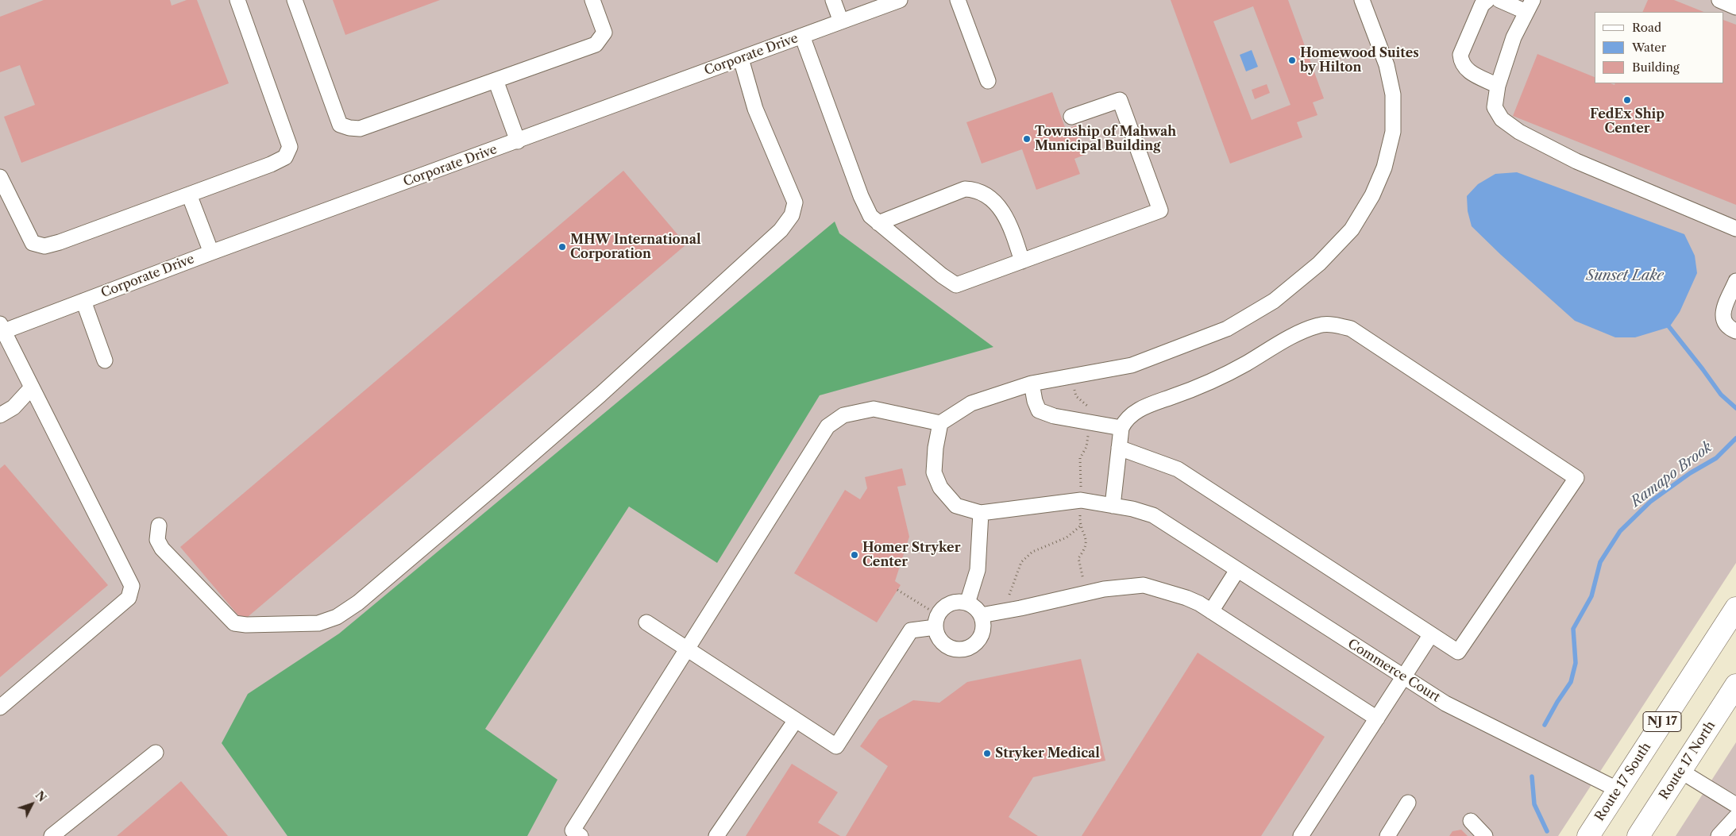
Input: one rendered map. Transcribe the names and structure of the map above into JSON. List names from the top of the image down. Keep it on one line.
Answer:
{"streets":{"highway":["NJ 17","Route 17 North","Route 17 South"],"street":["Corporate Drive","Commerce Court"]},"crossings":[["Commerce Court","Route 17 South"]],"water":["Sunset Lake","Ramapo Brook"],"places":["Homewood Suites by Hilton","FedEx Ship Center","Township of Mahwah Municipal Building","MHW International Corporation","Homer Stryker Center","Stryker Medical"],"legend":["Road","Water","Building"],"north":"top right"}
